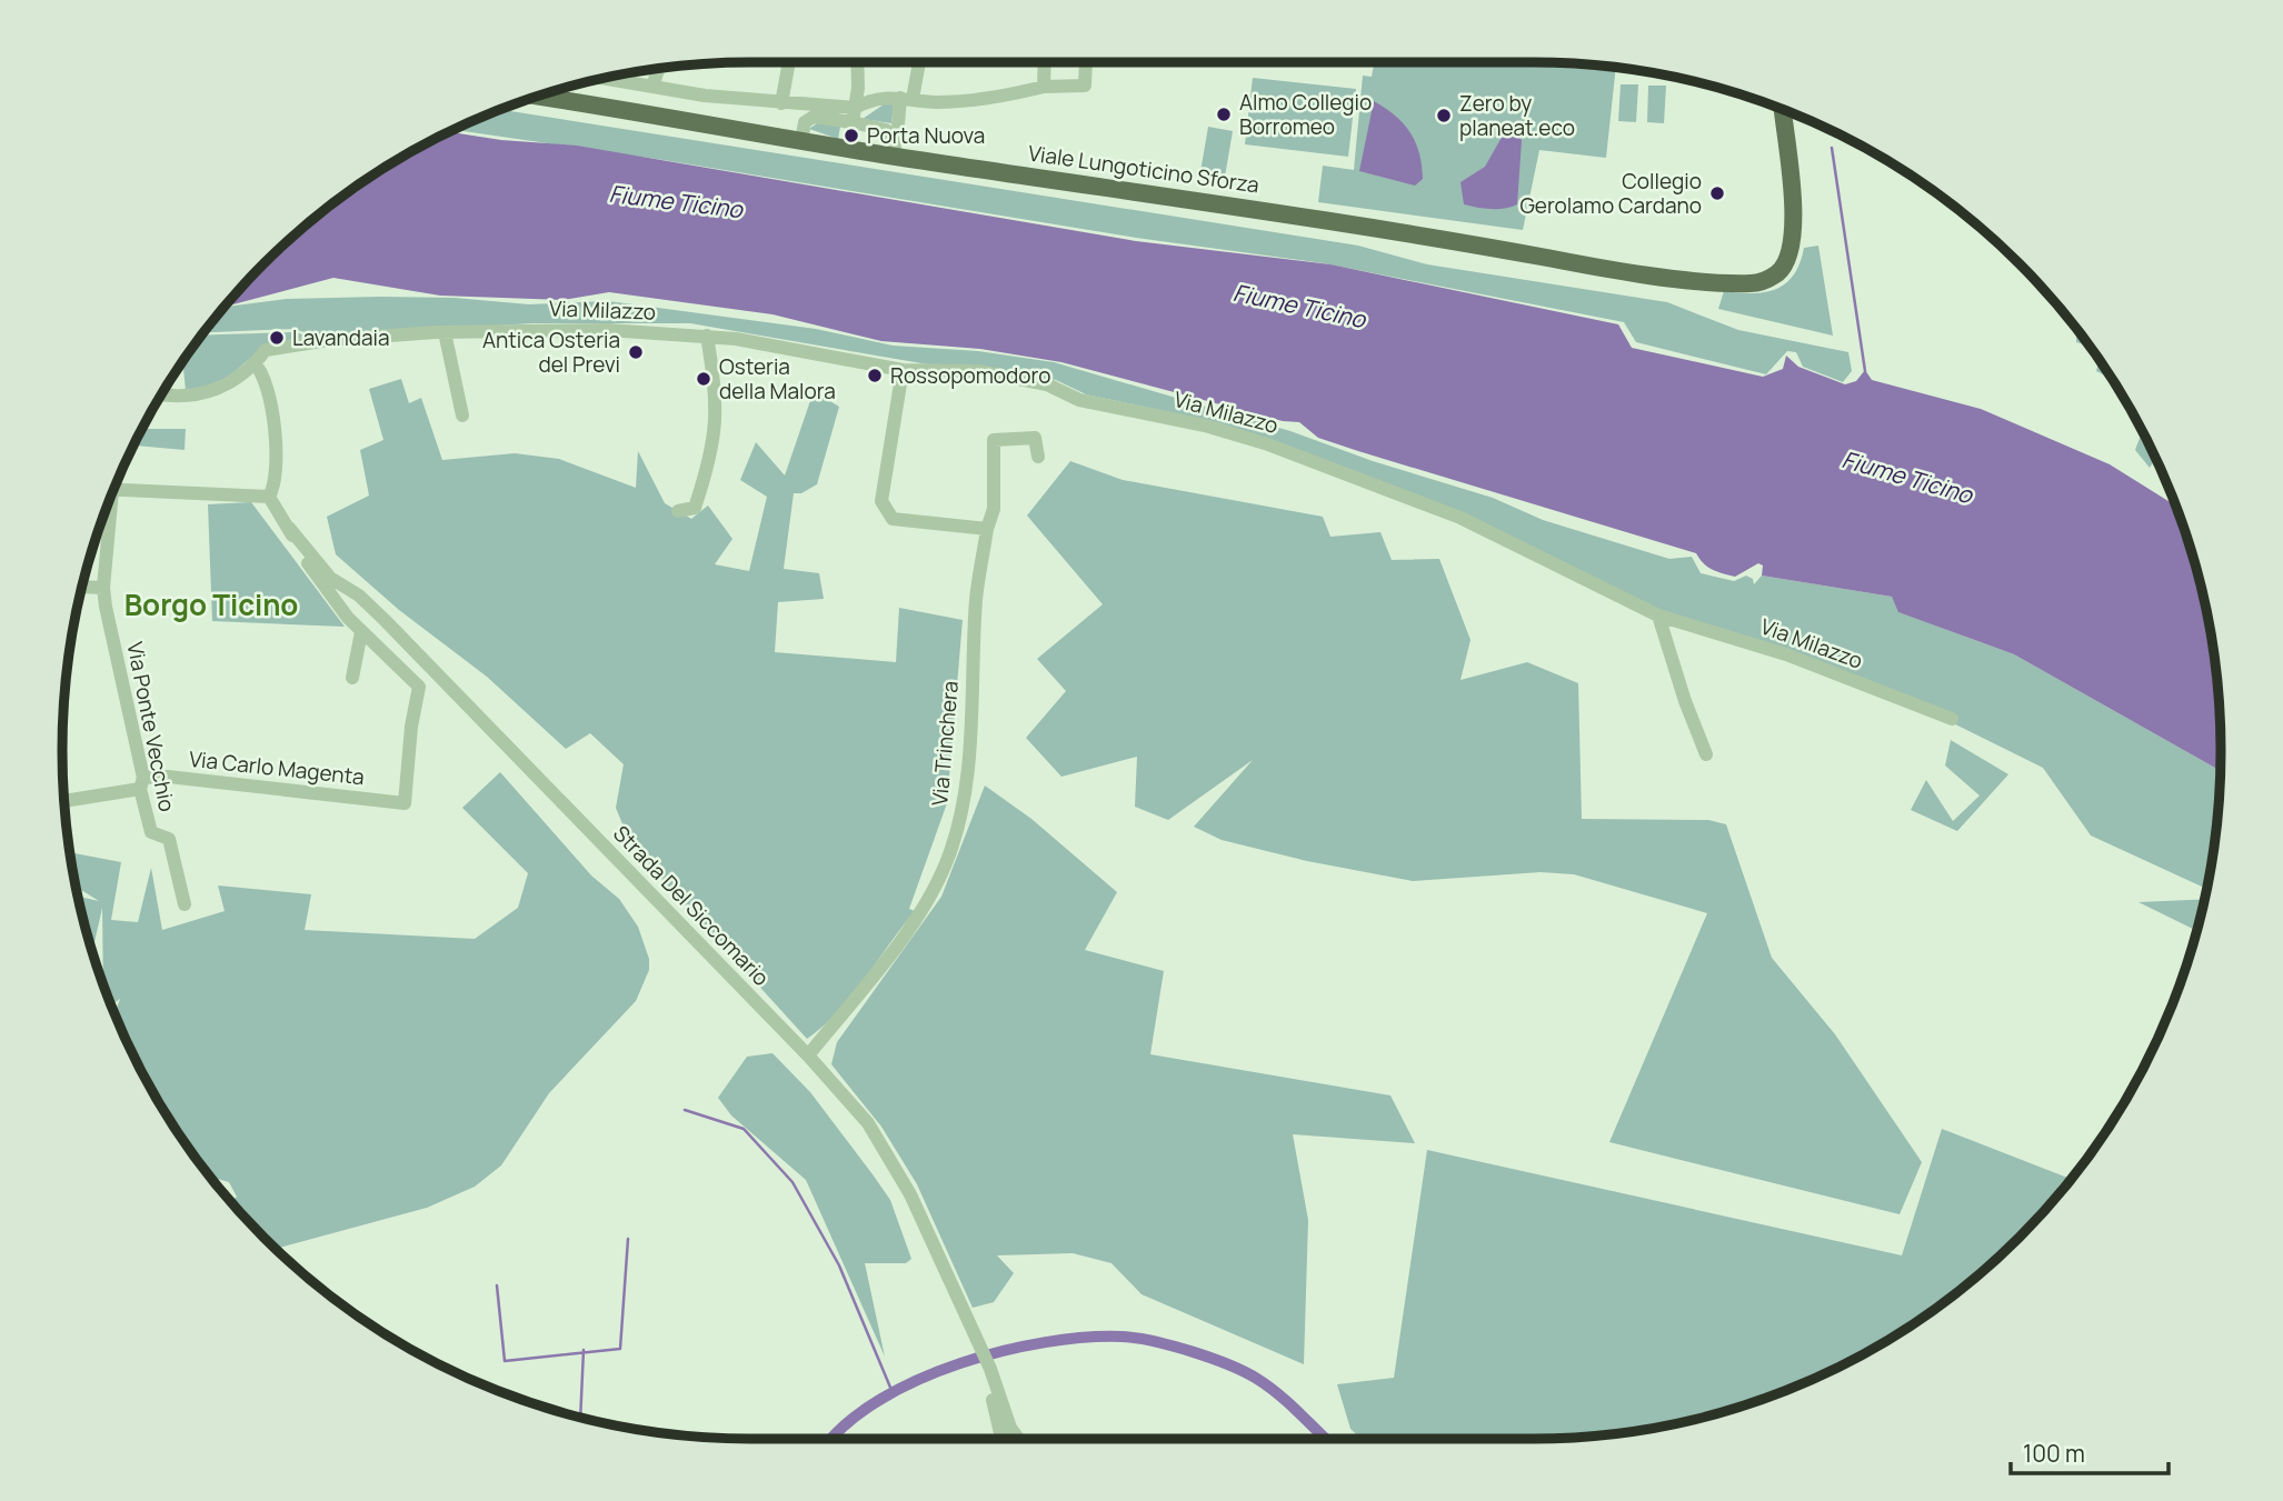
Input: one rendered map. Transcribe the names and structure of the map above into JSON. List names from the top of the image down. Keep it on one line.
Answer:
{"streets":{"main road":["Viale Lungoticino Sforza"],"street":["Via Milazzo","Via Ponte Vecchio","Via Trinchera","Via Carlo Magenta","Strada Del Siccomario"]},"crossings":[["Via Ponte Vecchio","Via Carlo Magenta"],["Via Trinchera","Strada Del Siccomario"]],"districts":["Borgo Ticino"],"water":["Fiume Ticino"],"places":["Almo Collegio Borromeo","Zero by planeat.eco","Porta Nuova","Collegio Gerolamo Cardano","Lavandaia","Antica Osteria del Previ","Rossopomodoro","Osteria della Malora"],"scale_bar":"100 m"}
